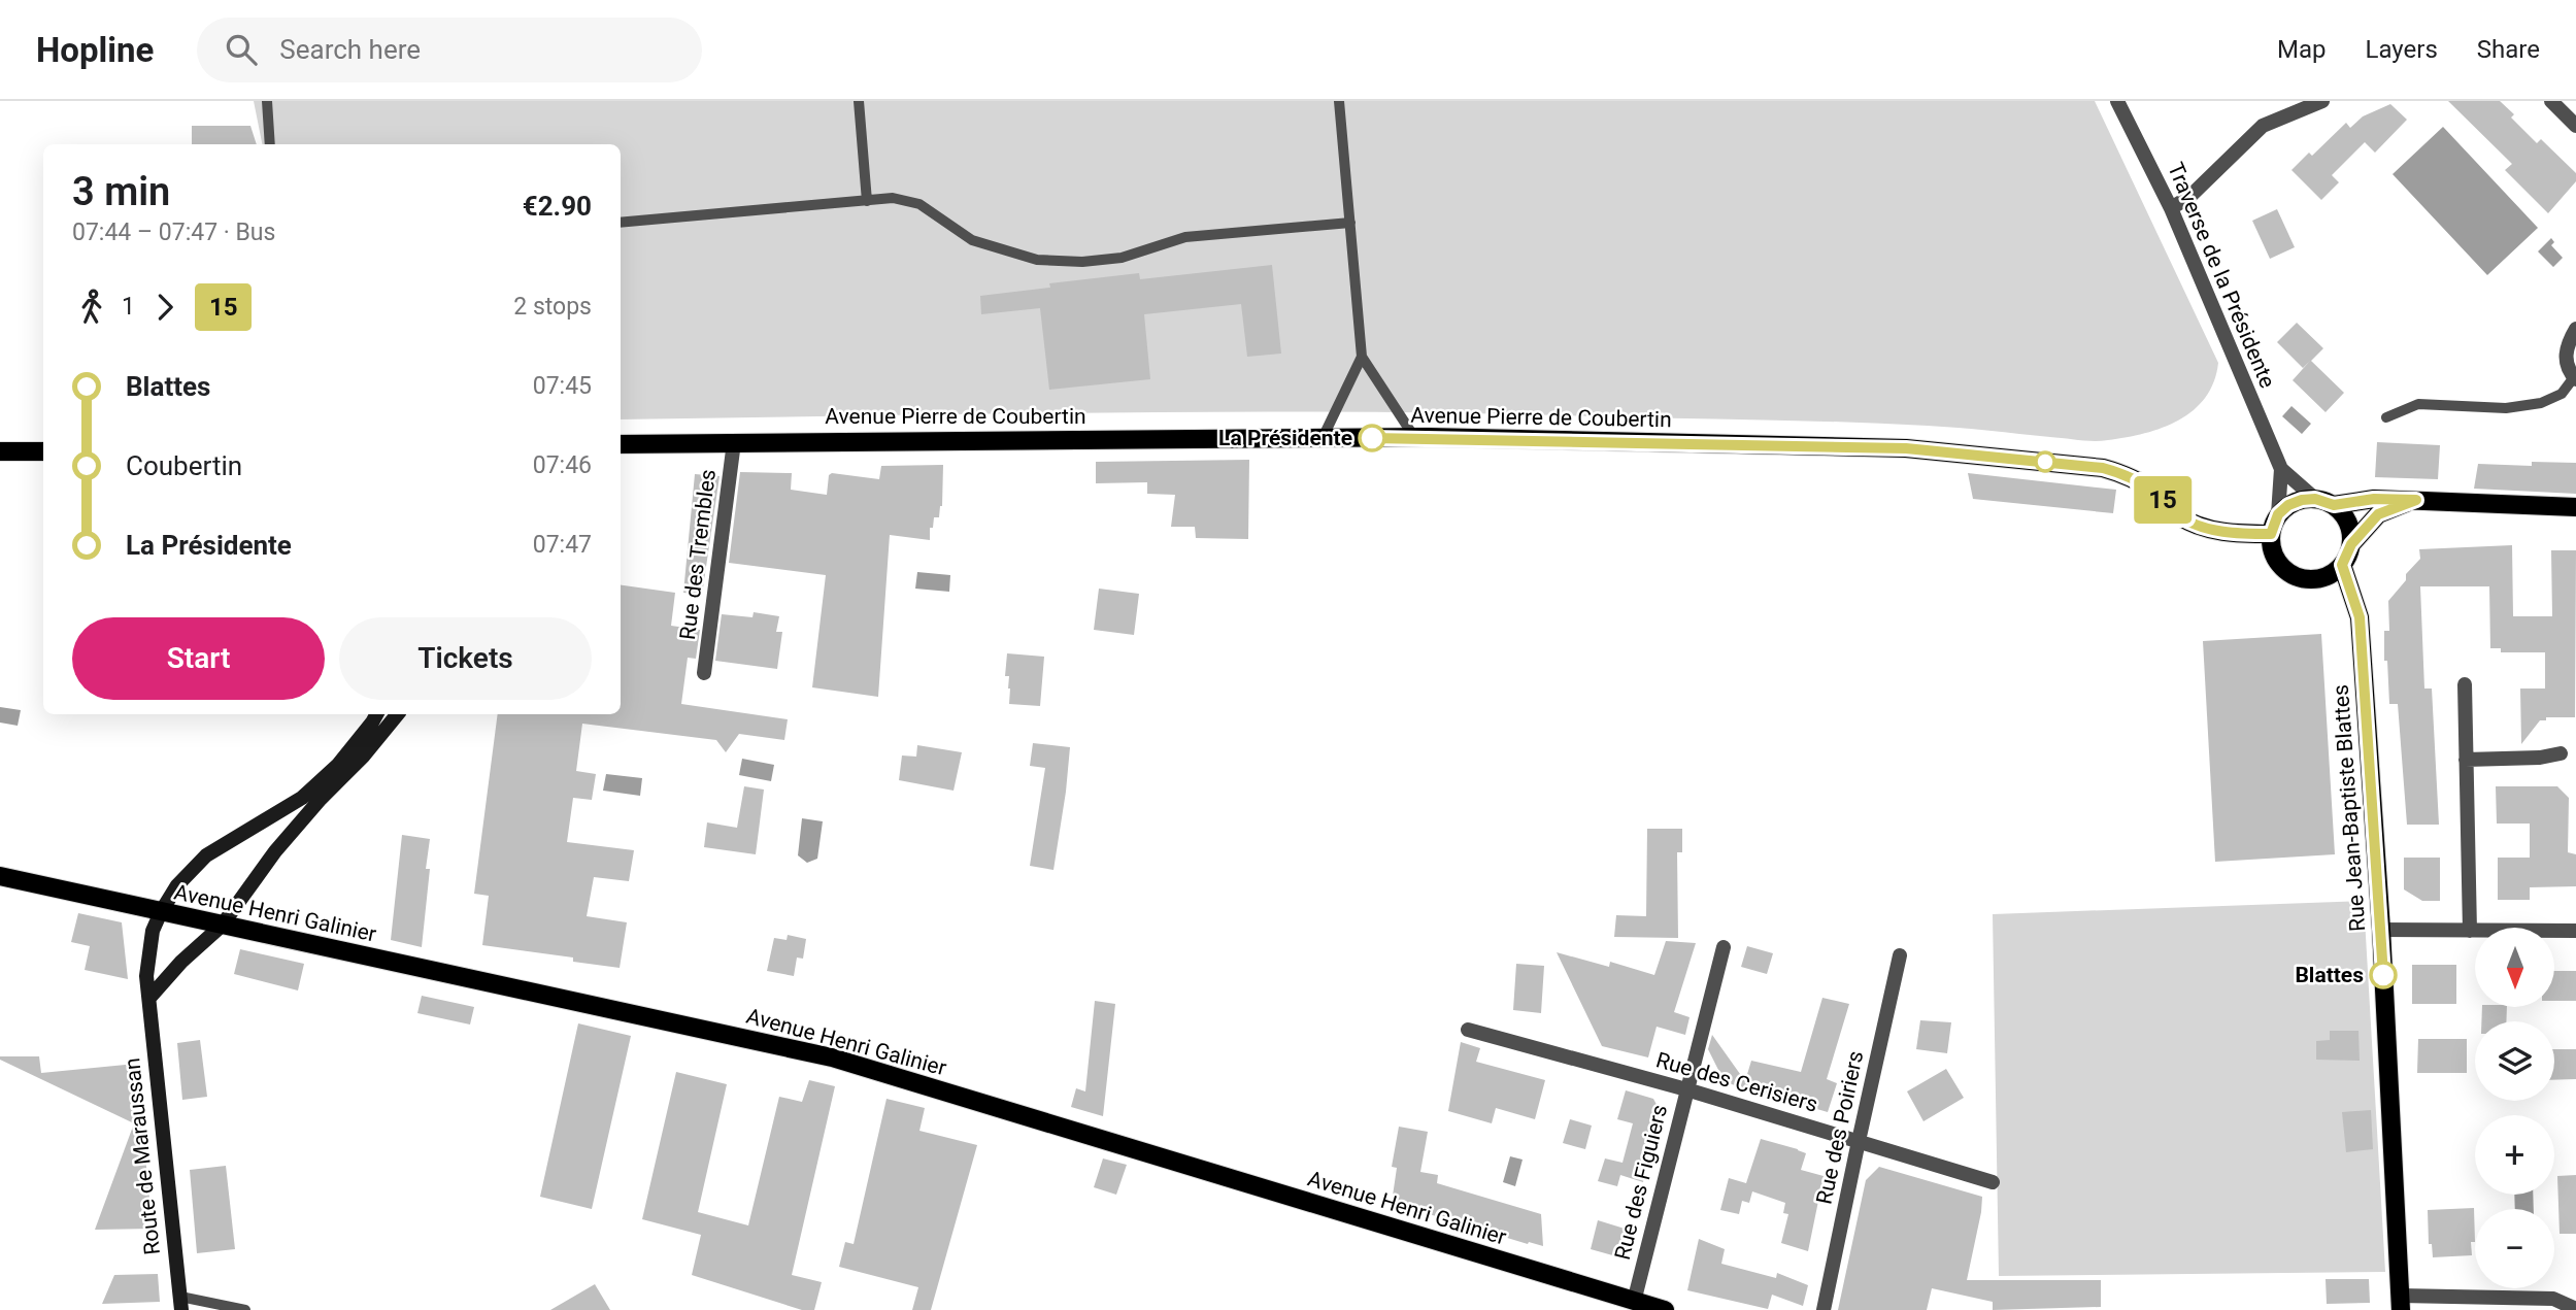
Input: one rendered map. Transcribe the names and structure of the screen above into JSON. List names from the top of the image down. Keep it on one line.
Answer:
{"streets":{"main road":["Avenue Pierre de Coubertin","Rue Jean-Baptiste Blattes","Avenue Henri Galinier","Route de Maraussan"],"street":["Traverse de la Présidente","Rue des Trembles","Rue des Cerisiers","Rue des Poiriers","Rue des Figuiers"]},"crossings":[["Traverse de la Présidente","Avenue Pierre de Coubertin"],["Traverse de la Présidente","Rue Jean-Baptiste Blattes"],["Avenue Pierre de Coubertin","Rue des Trembles"],["Avenue Pierre de Coubertin","Rue Jean-Baptiste Blattes"],["Avenue Henri Galinier","Route de Maraussan"],["Avenue Henri Galinier","Rue des Figuiers"],["Rue des Cerisiers","Rue des Poiriers"],["Rue des Cerisiers","Rue des Figuiers"]],"places":["La Présidente","Blattes"],"lines":["bus line 15"],"north":"bottom","page":{"header":"Hopline","search":"Search here","nav":["Map","Layers","Share"],"on_map":"15","heading":["3 min","07:44 – 07:47 · Bus","€2.90"],"legs":["1","15","2 stops"],"list":[{"name":"Blattes","value":"07:45"},{"name":"Coubertin","value":"07:46"},{"name":"La Présidente","value":"07:47"}],"buttons":["Start","Tickets"],"map_buttons":["+","−"]}}
